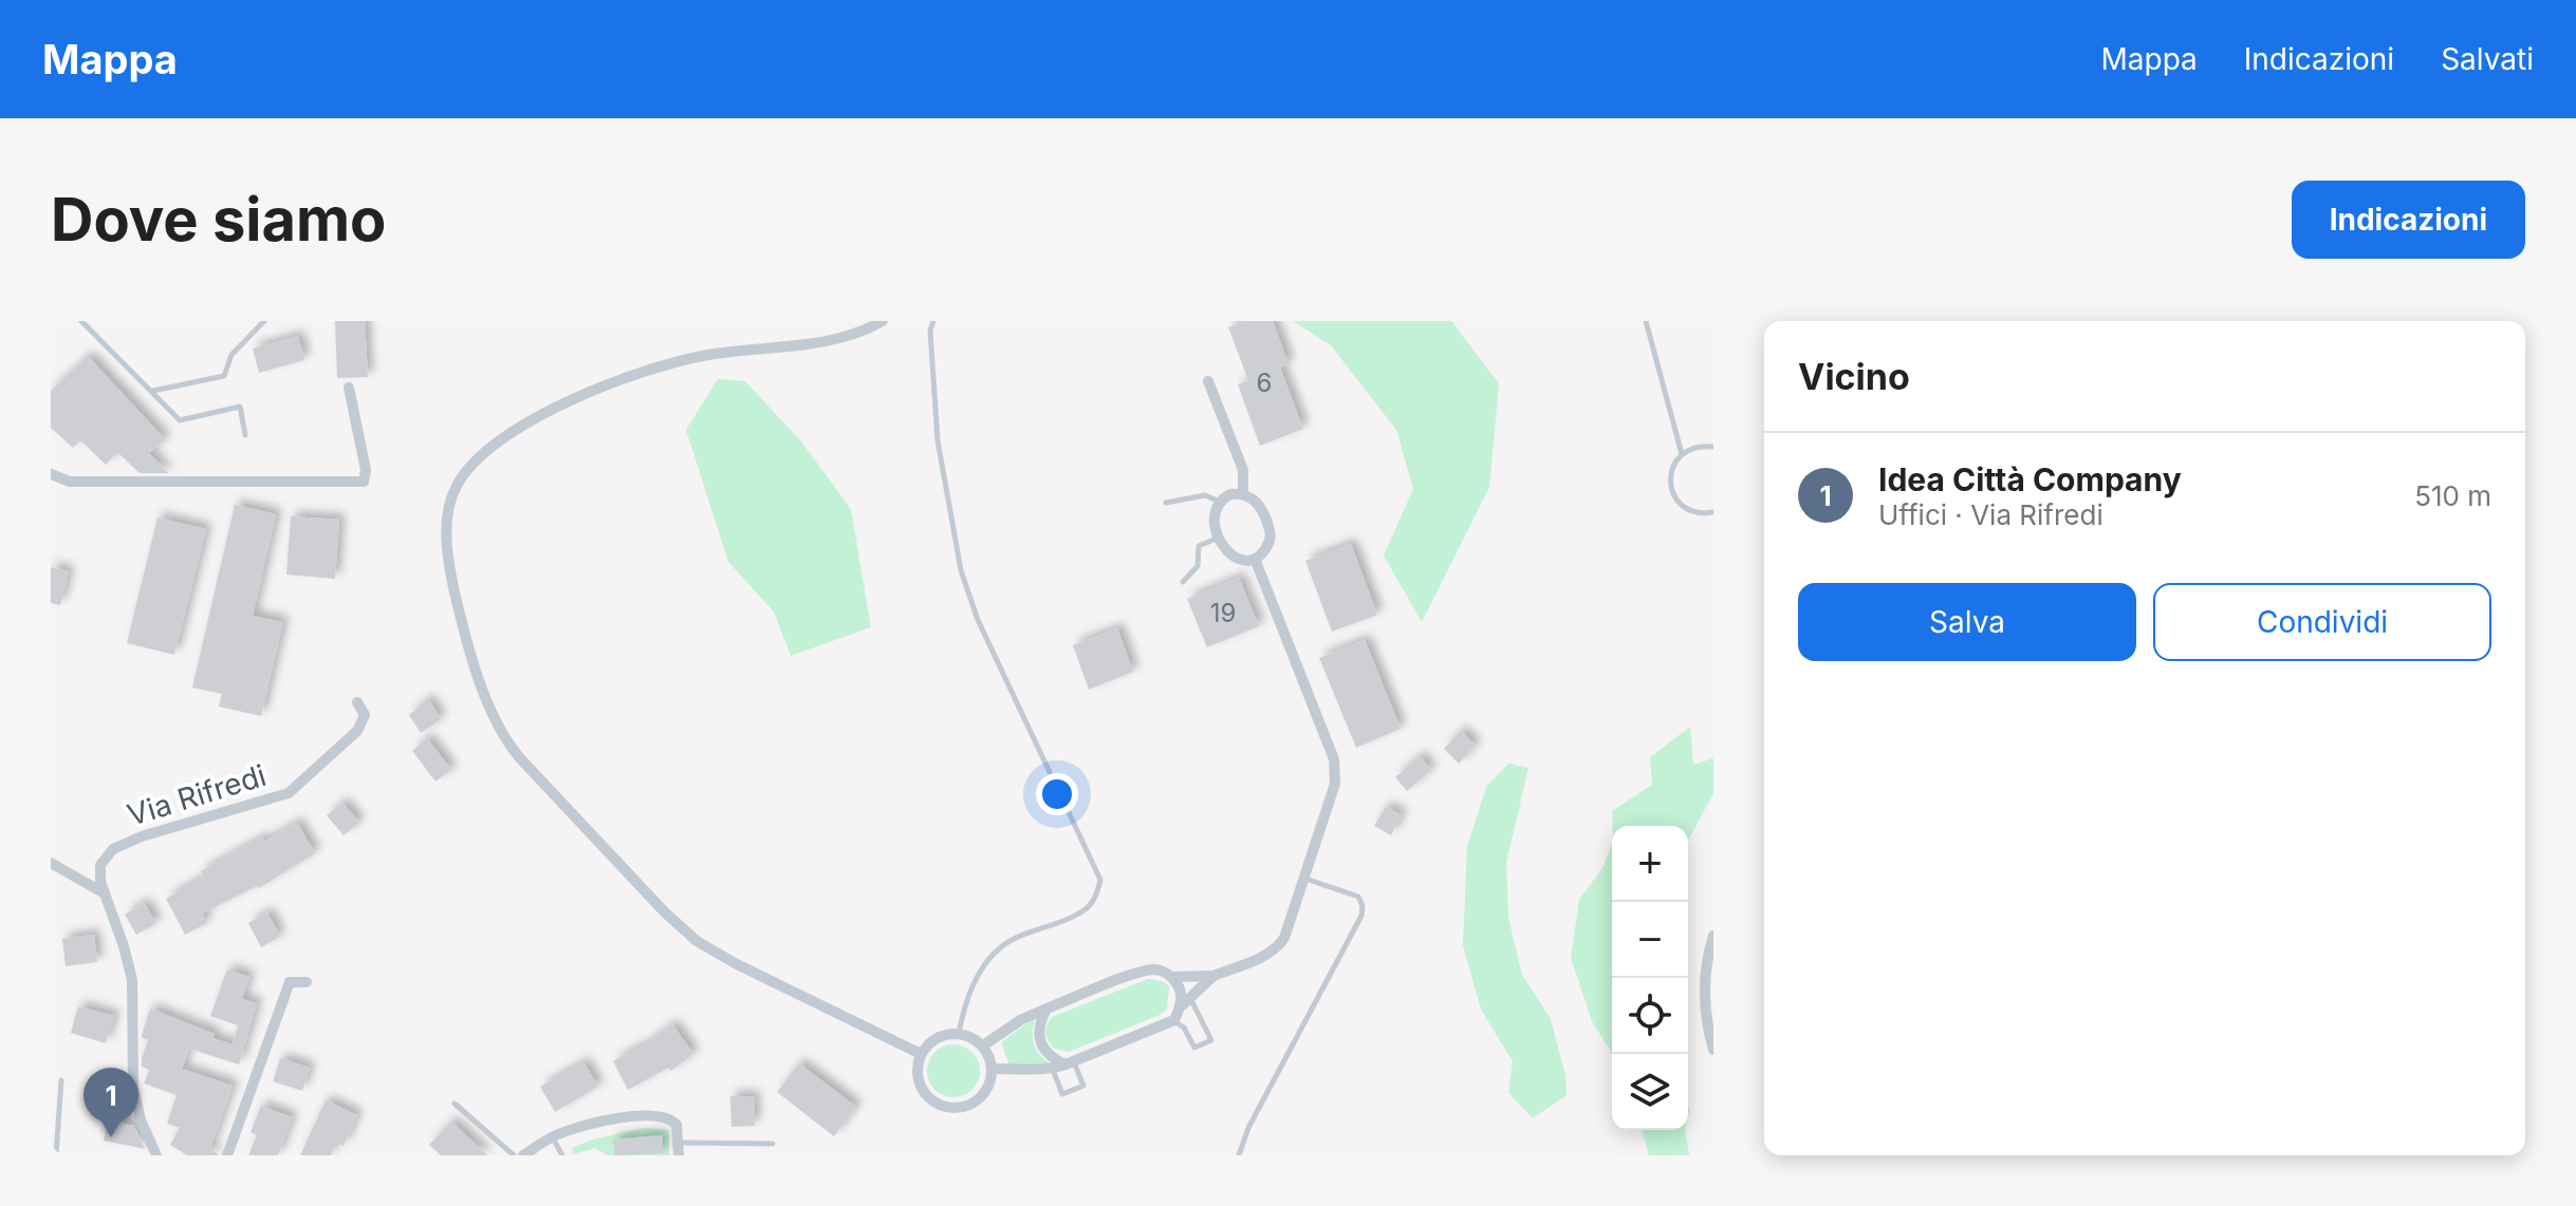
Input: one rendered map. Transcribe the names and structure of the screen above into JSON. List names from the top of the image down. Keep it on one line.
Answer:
{"streets":{"street":["Via Rifredi"]},"house_numbers":["6","19"],"page":{"header":"Mappa","nav":["Mappa","Indicazioni","Salvati"],"buttons":["Indicazioni",["Salva","Condividi"]],"title":"Dove siamo","heading":"Vicino","list":[{"mark":"1","name":"Idea Città Company","note":"Uffici · Via Rifredi","value":"510 m"}],"map_buttons":["+","−"],"pins":"1"}}
